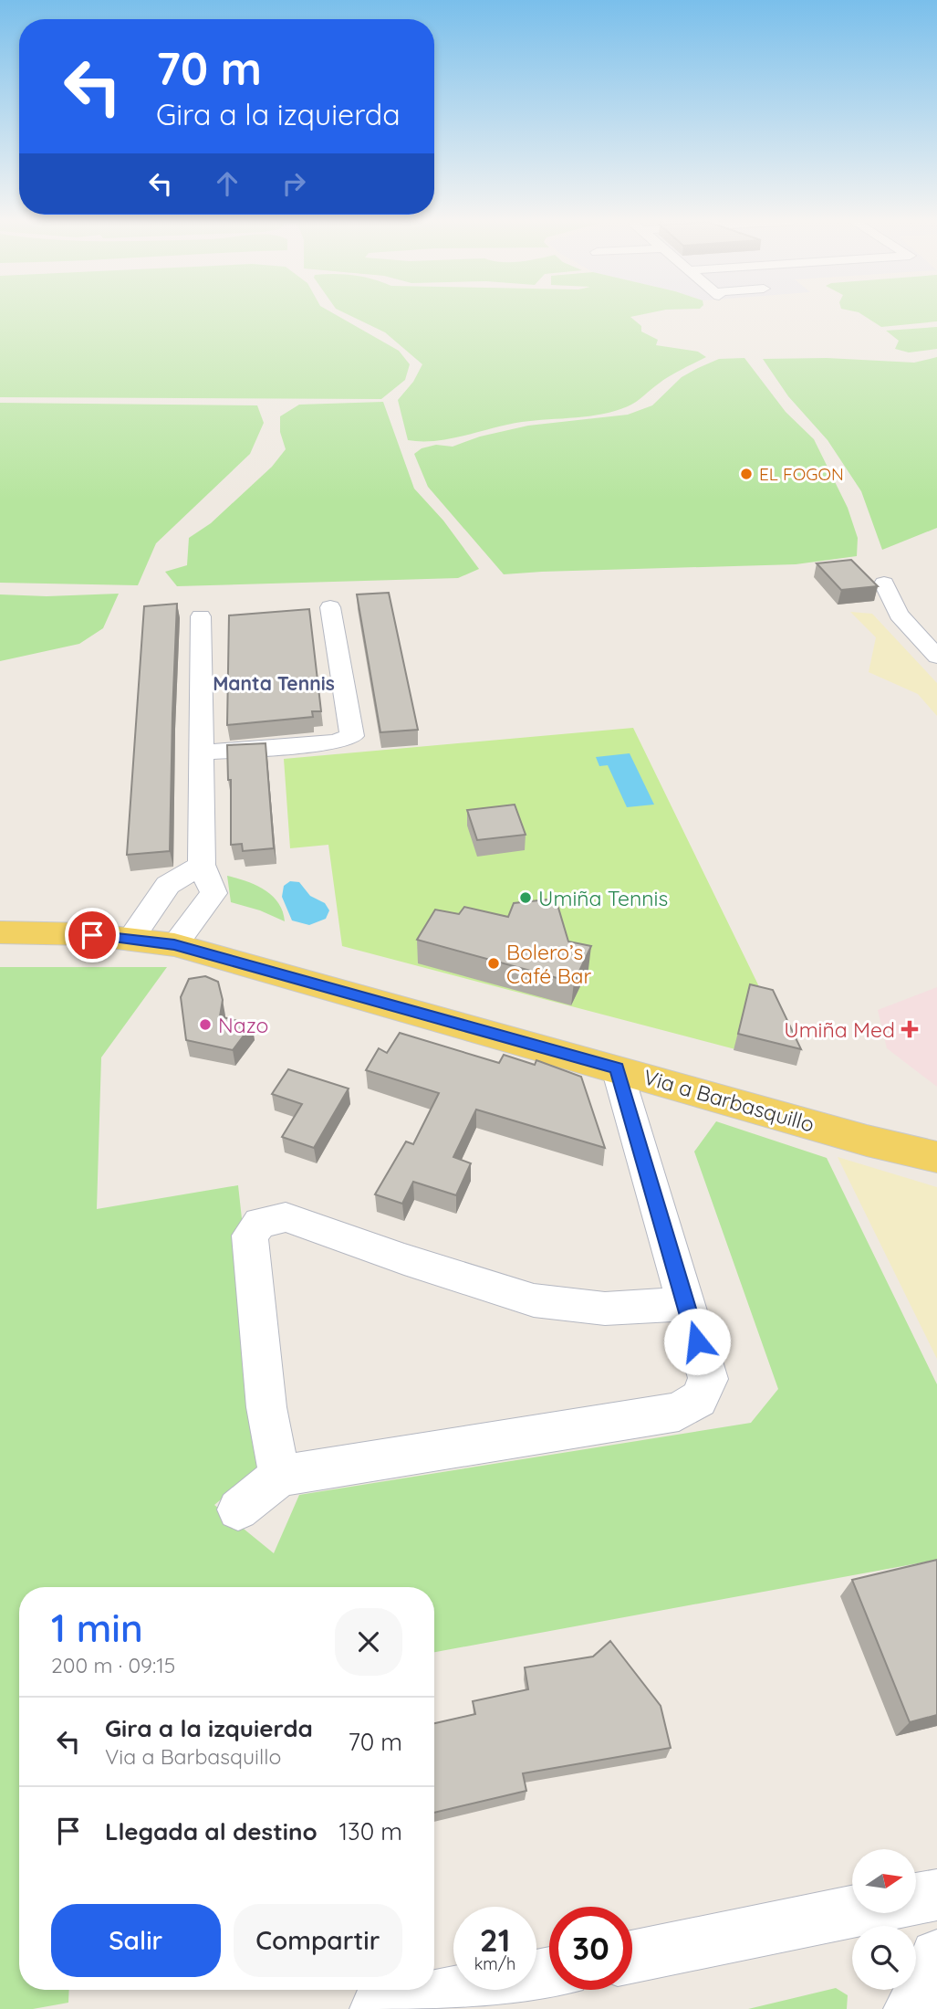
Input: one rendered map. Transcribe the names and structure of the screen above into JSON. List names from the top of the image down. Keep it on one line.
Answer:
{"streets":{"main road":["Via a Barbasquillo"]},"districts":["Manta Tennis"],"places":{"other":["EL FOGON","Umiña Tennis","Bolero’s Café Bar","Nazo"],"health":["Umiña Med"]},"north":"right","page":{"turn":["70 m","Gira a la izquierda"],"heading":["1 min","200 m · 09:15"],"list":[{"name":"Gira a la izquierda","note":"Via a Barbasquillo","value":"70 m"},{"name":"Llegada al destino","value":"130 m"}],"buttons":["Salir","Compartir"],"speed":"21 km/h","limit":"30"}}
